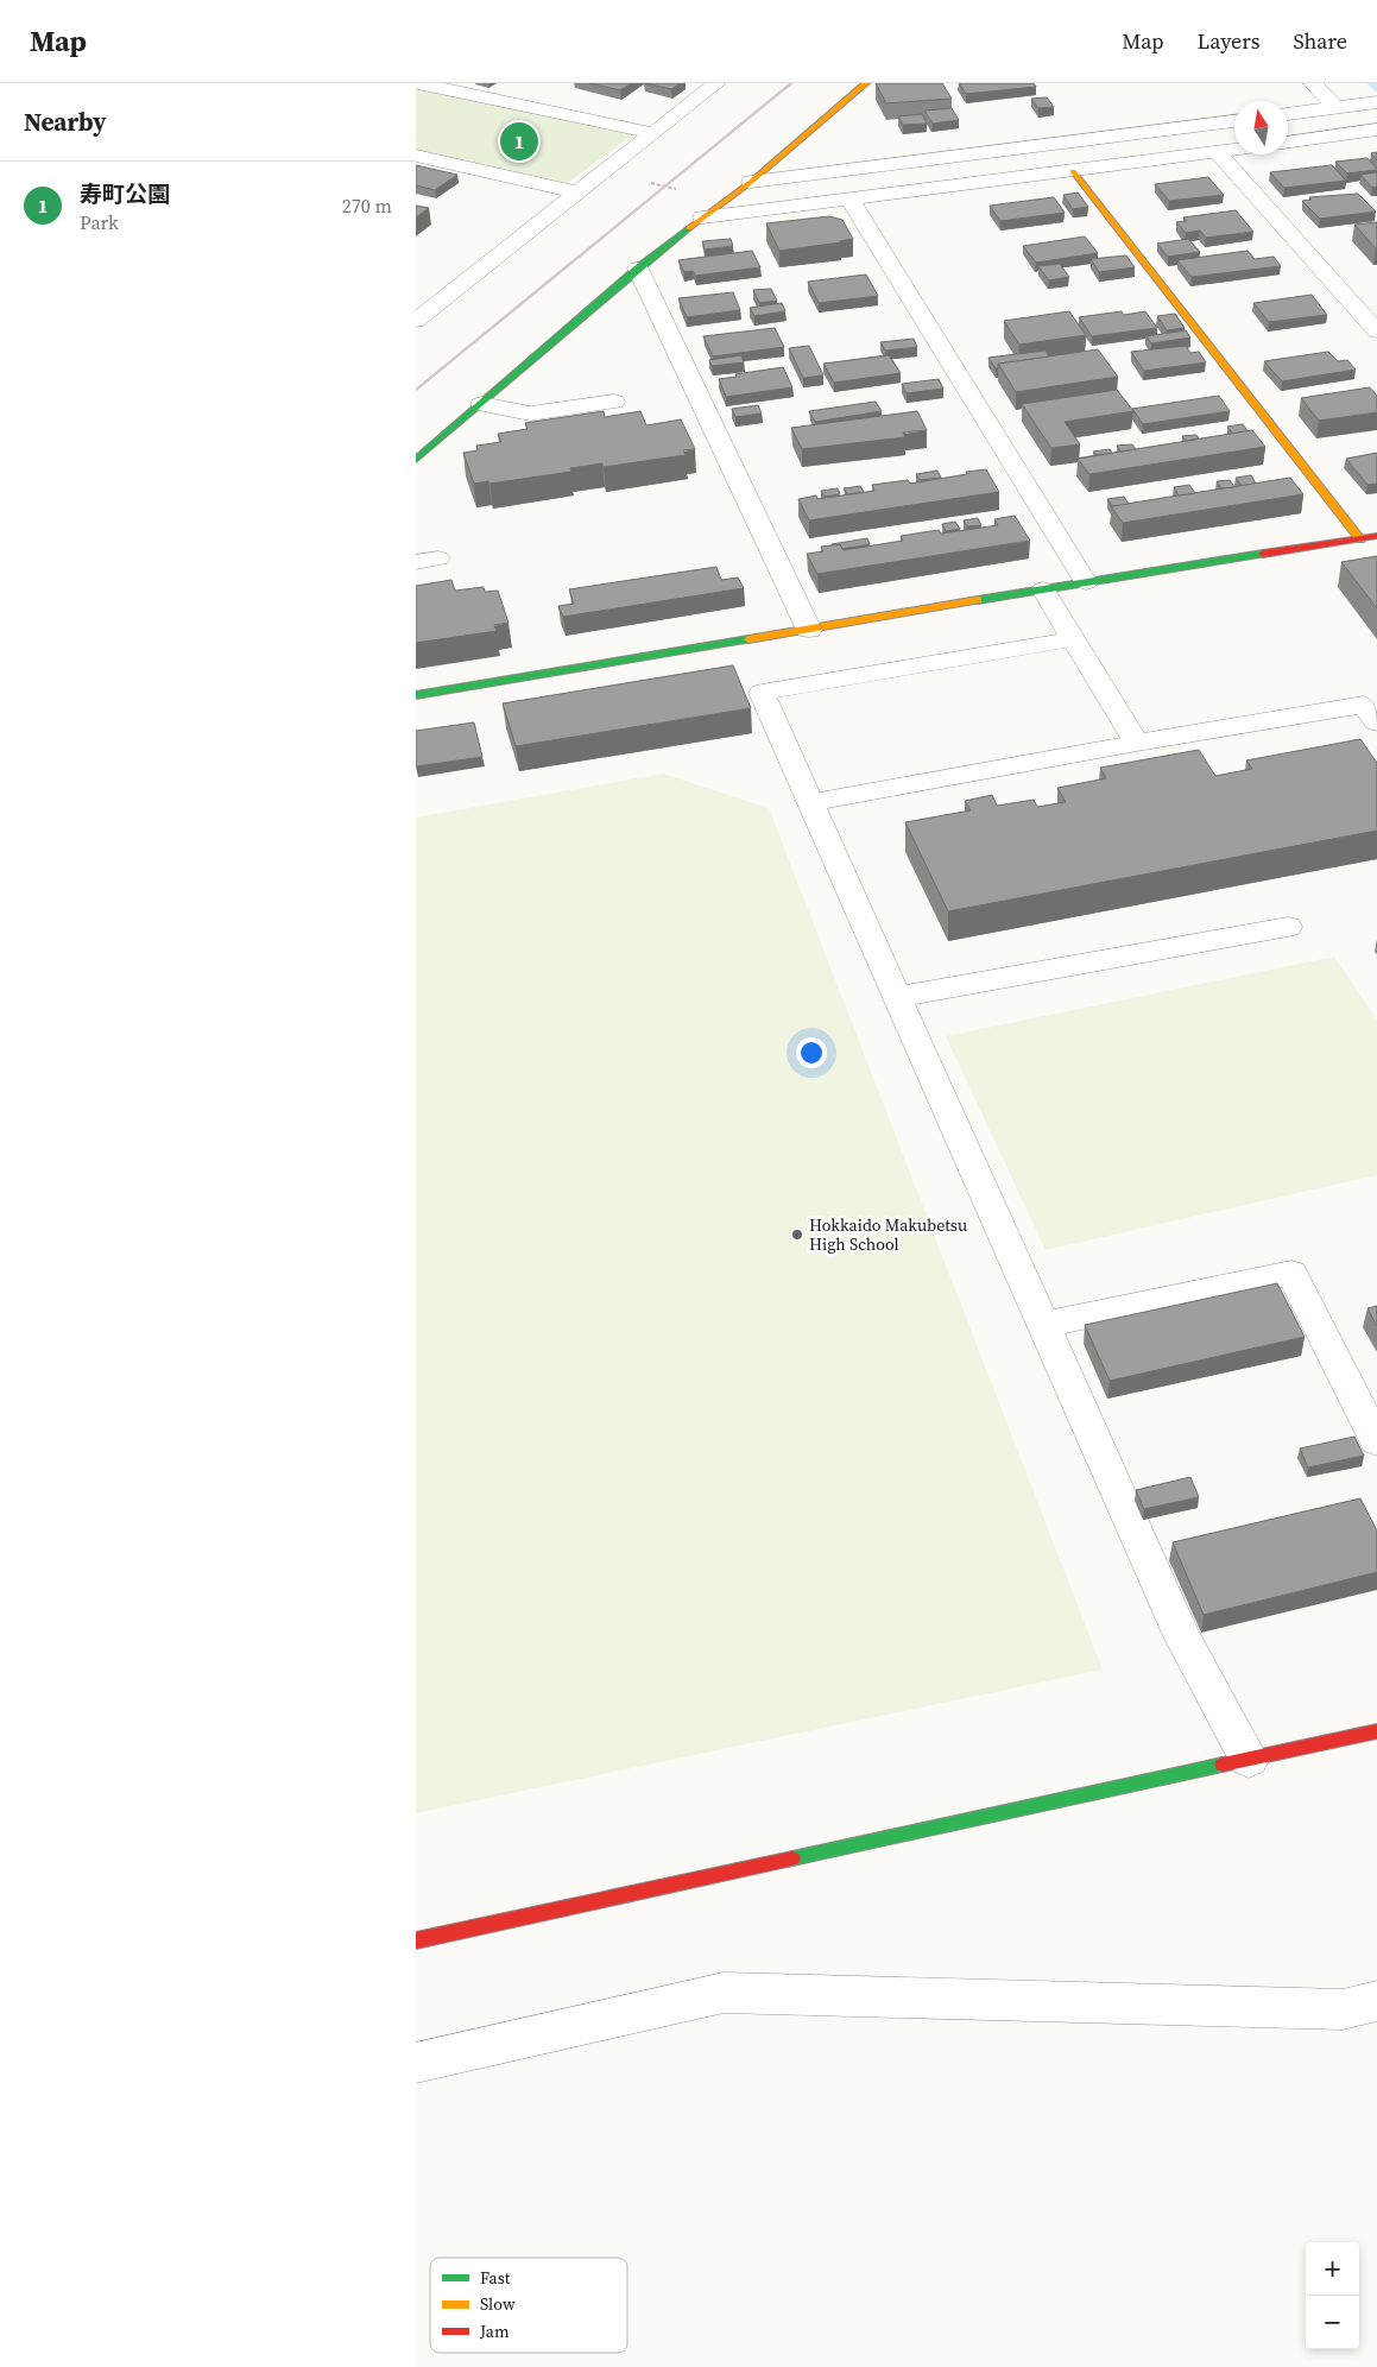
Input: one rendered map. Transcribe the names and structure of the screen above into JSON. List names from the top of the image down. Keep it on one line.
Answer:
{"places":["Hokkaido Makubetsu High School"],"legend":["Fast","Slow","Jam"],"north":"top","page":{"header":"Map","nav":["Map","Layers","Share"],"heading":"Nearby","pins":"1","list":[{"mark":"1","name":"寿町公園","note":"Park","value":"270 m"}],"map_buttons":["+","−"]}}
